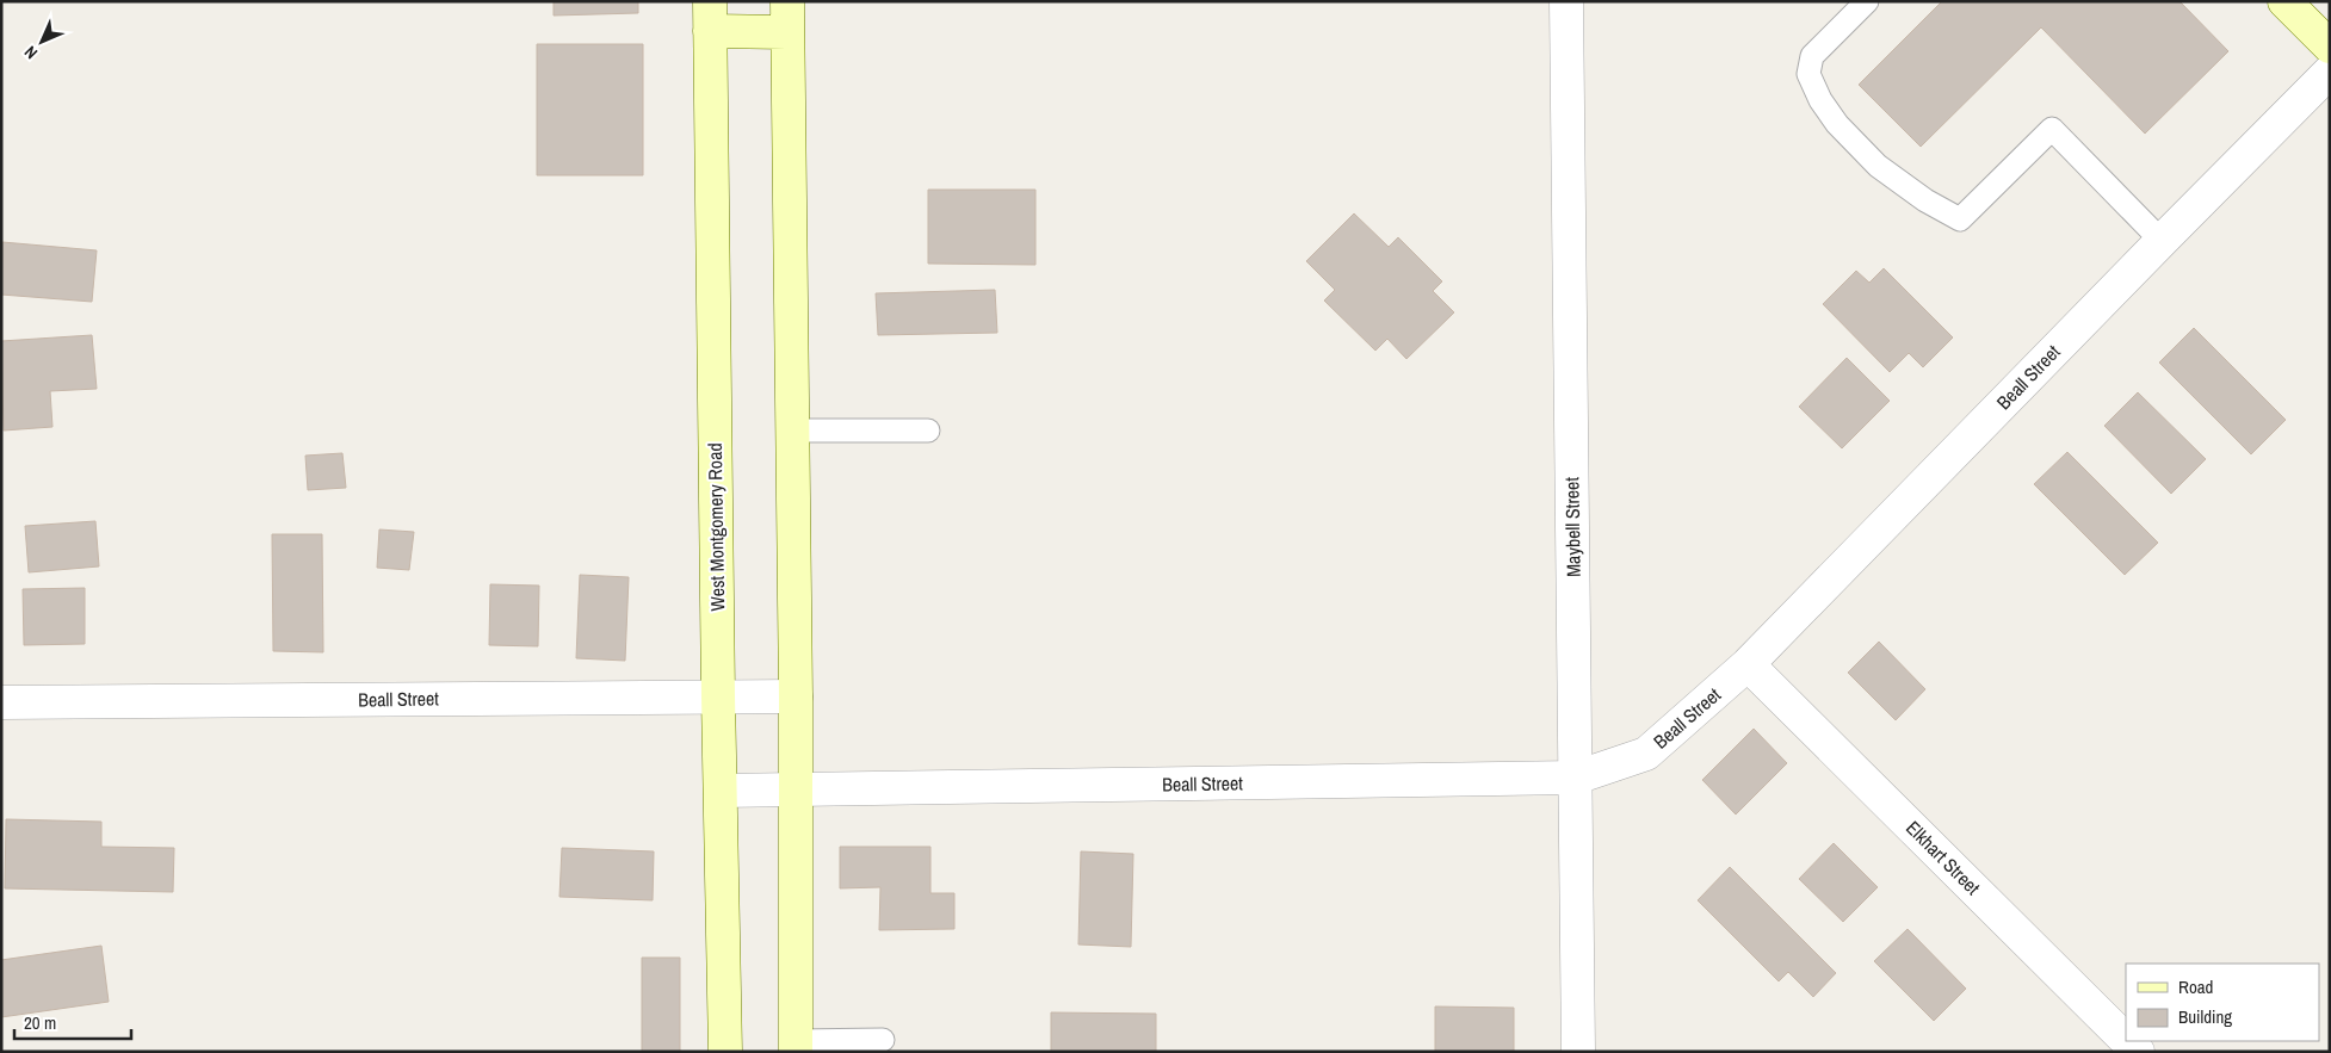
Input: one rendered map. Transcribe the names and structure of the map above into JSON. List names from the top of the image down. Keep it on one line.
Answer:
{"streets":{"main road":["West Montgomery Road"],"street":["Beall Street","Maybell Street","Elkhart Street"]},"crossings":[["Beall Street","West Montgomery Road"],["Beall Street","Maybell Street"],["Beall Street","Elkhart Street"]],"legend":["Road","Building"],"scale_bar":"20 m","north":"bottom left"}
